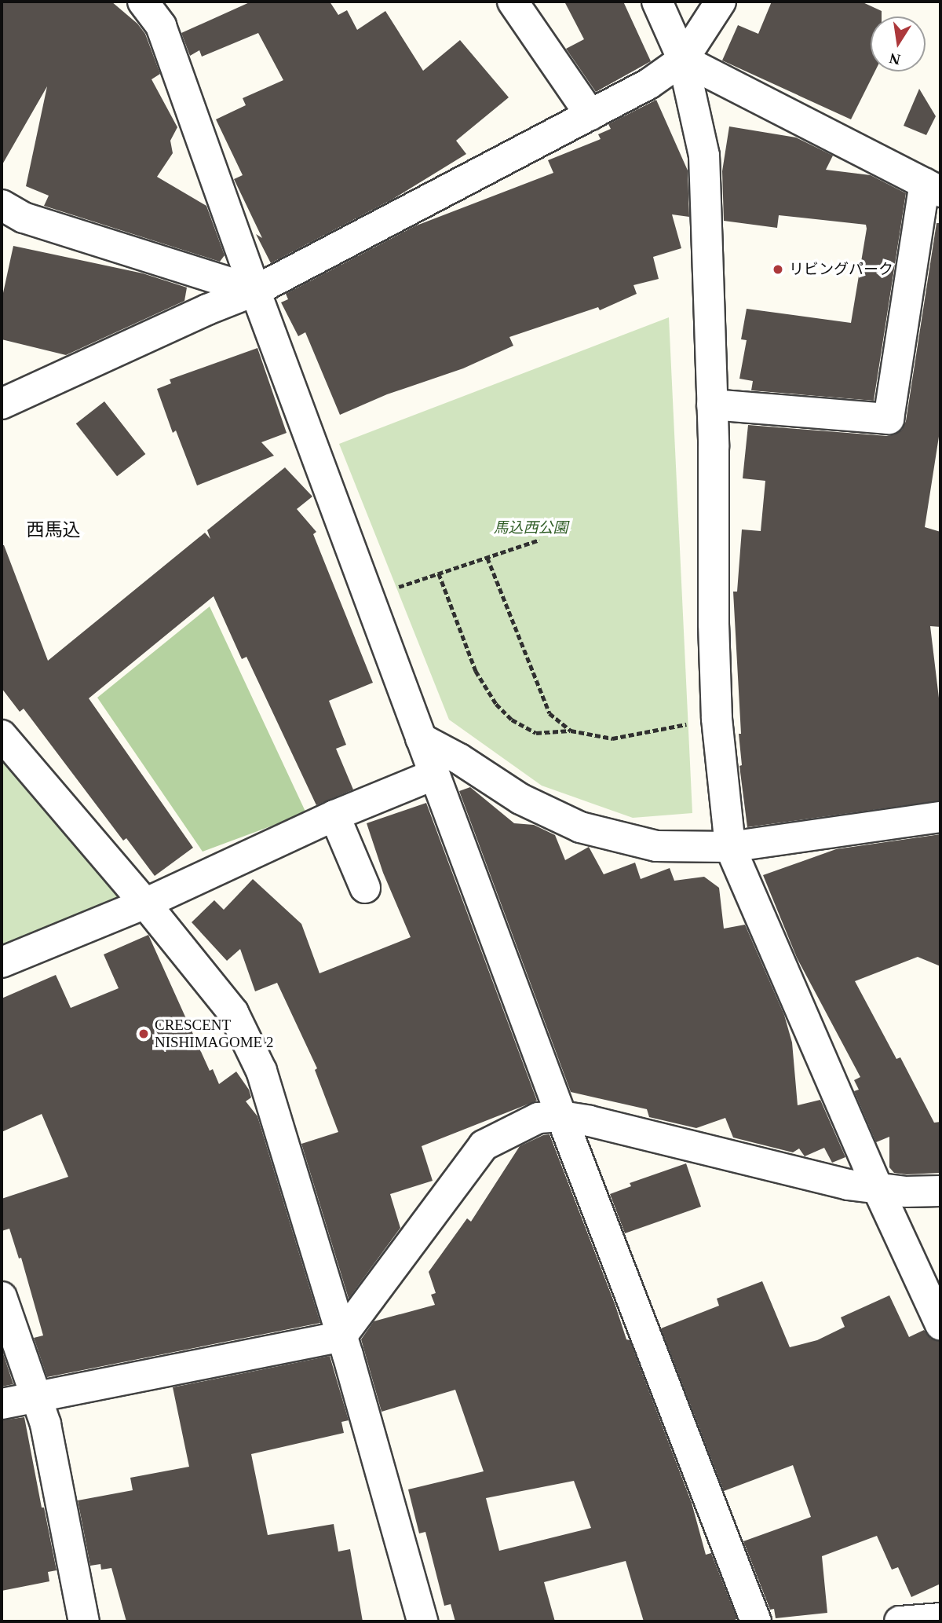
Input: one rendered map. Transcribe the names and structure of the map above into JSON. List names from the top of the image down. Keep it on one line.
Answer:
{"districts":["西馬込"],"parks":["馬込西公園"],"places":["リビングパーク","CRESCENT NISHIMAGOME 2"],"north":"bottom"}
